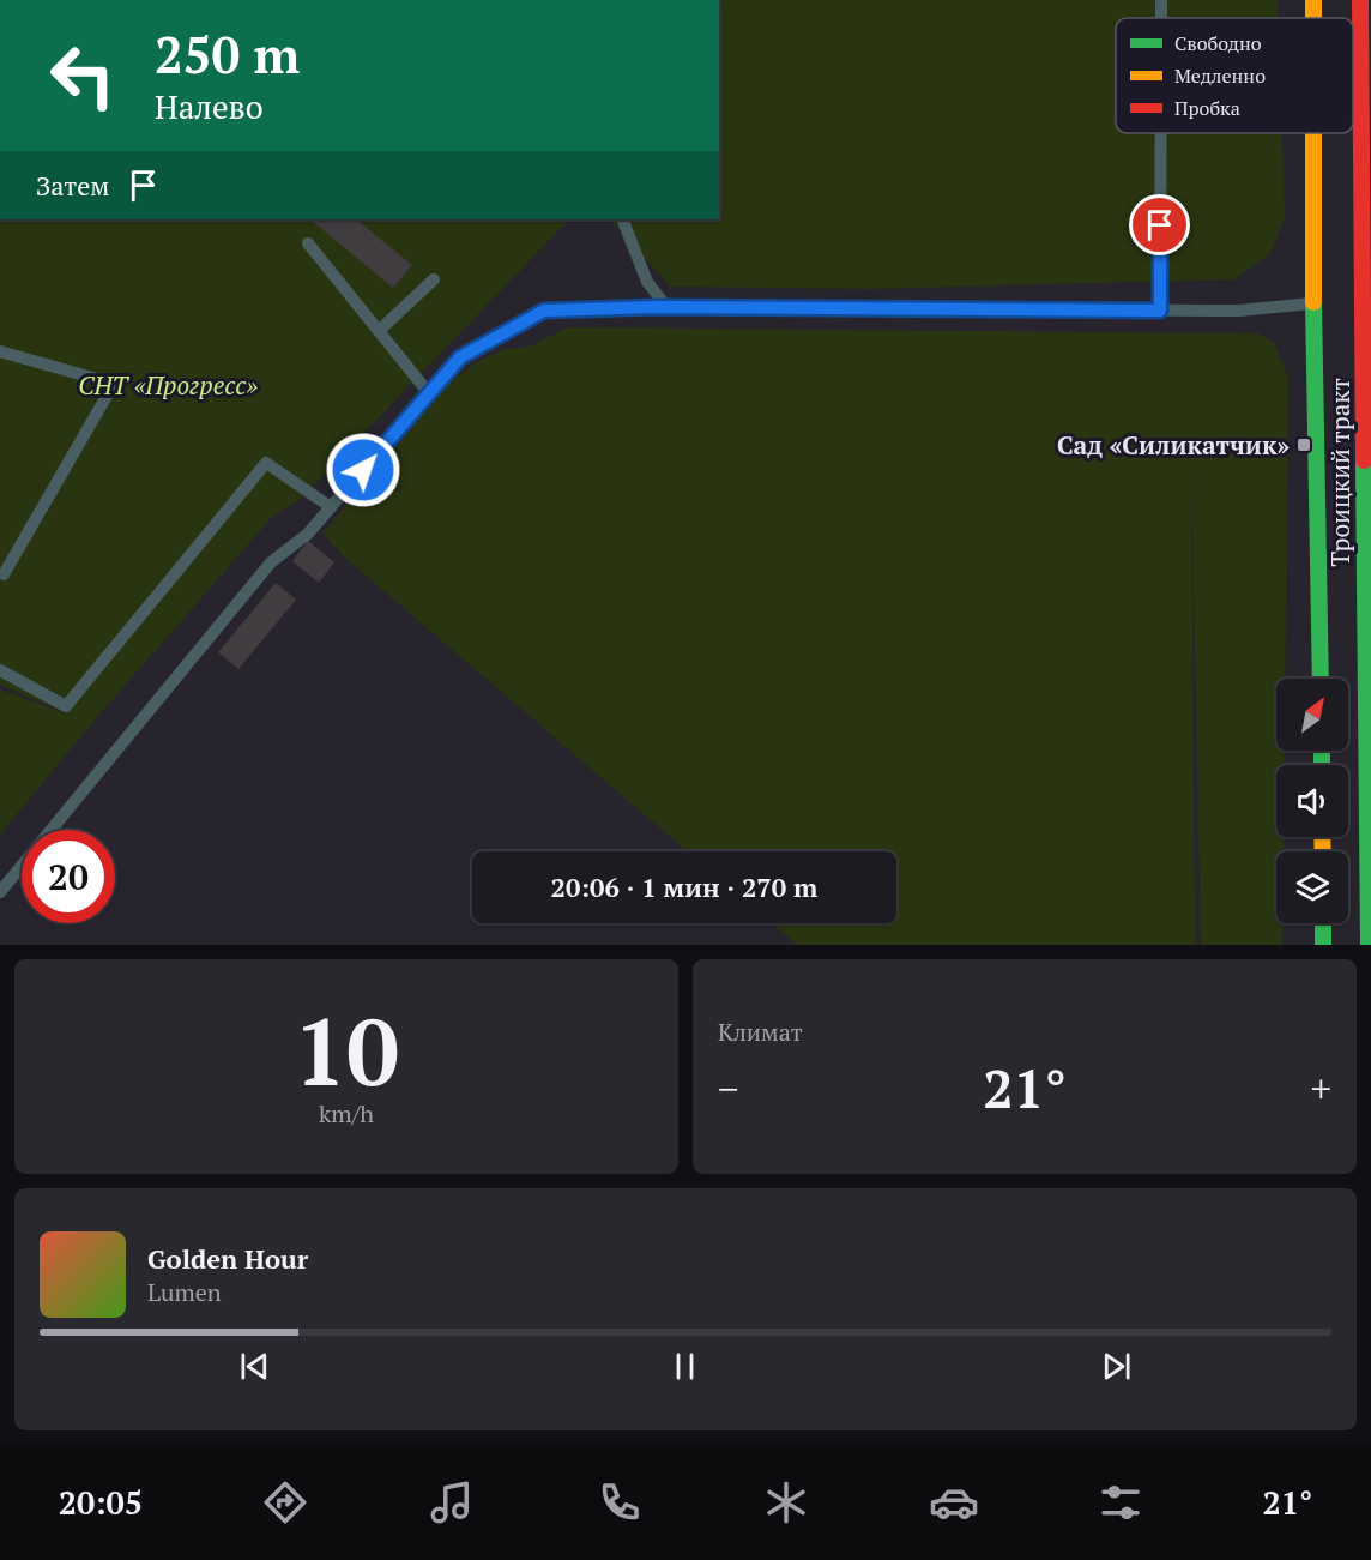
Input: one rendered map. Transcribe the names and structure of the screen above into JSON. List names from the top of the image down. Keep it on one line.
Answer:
{"streets":{"main road":["Троицкий тракт"]},"parks":["СНТ «Прогресс»"],"places":{"transit":["Сад «Силикатчик»"]},"legend":["Свободно","Медленно","Пробка"],"north":"top right","page":{"turn":["250 m","Налево"],"then":"Затем","limit":"20","trip":"20:06 · 1 мин · 270 m","tile":[["10","km/h"],"Климат"],"heat":["−","21°","+"],"song":["Golden Hour","Lumen"],"tabs":["20:05","21°"]}}
